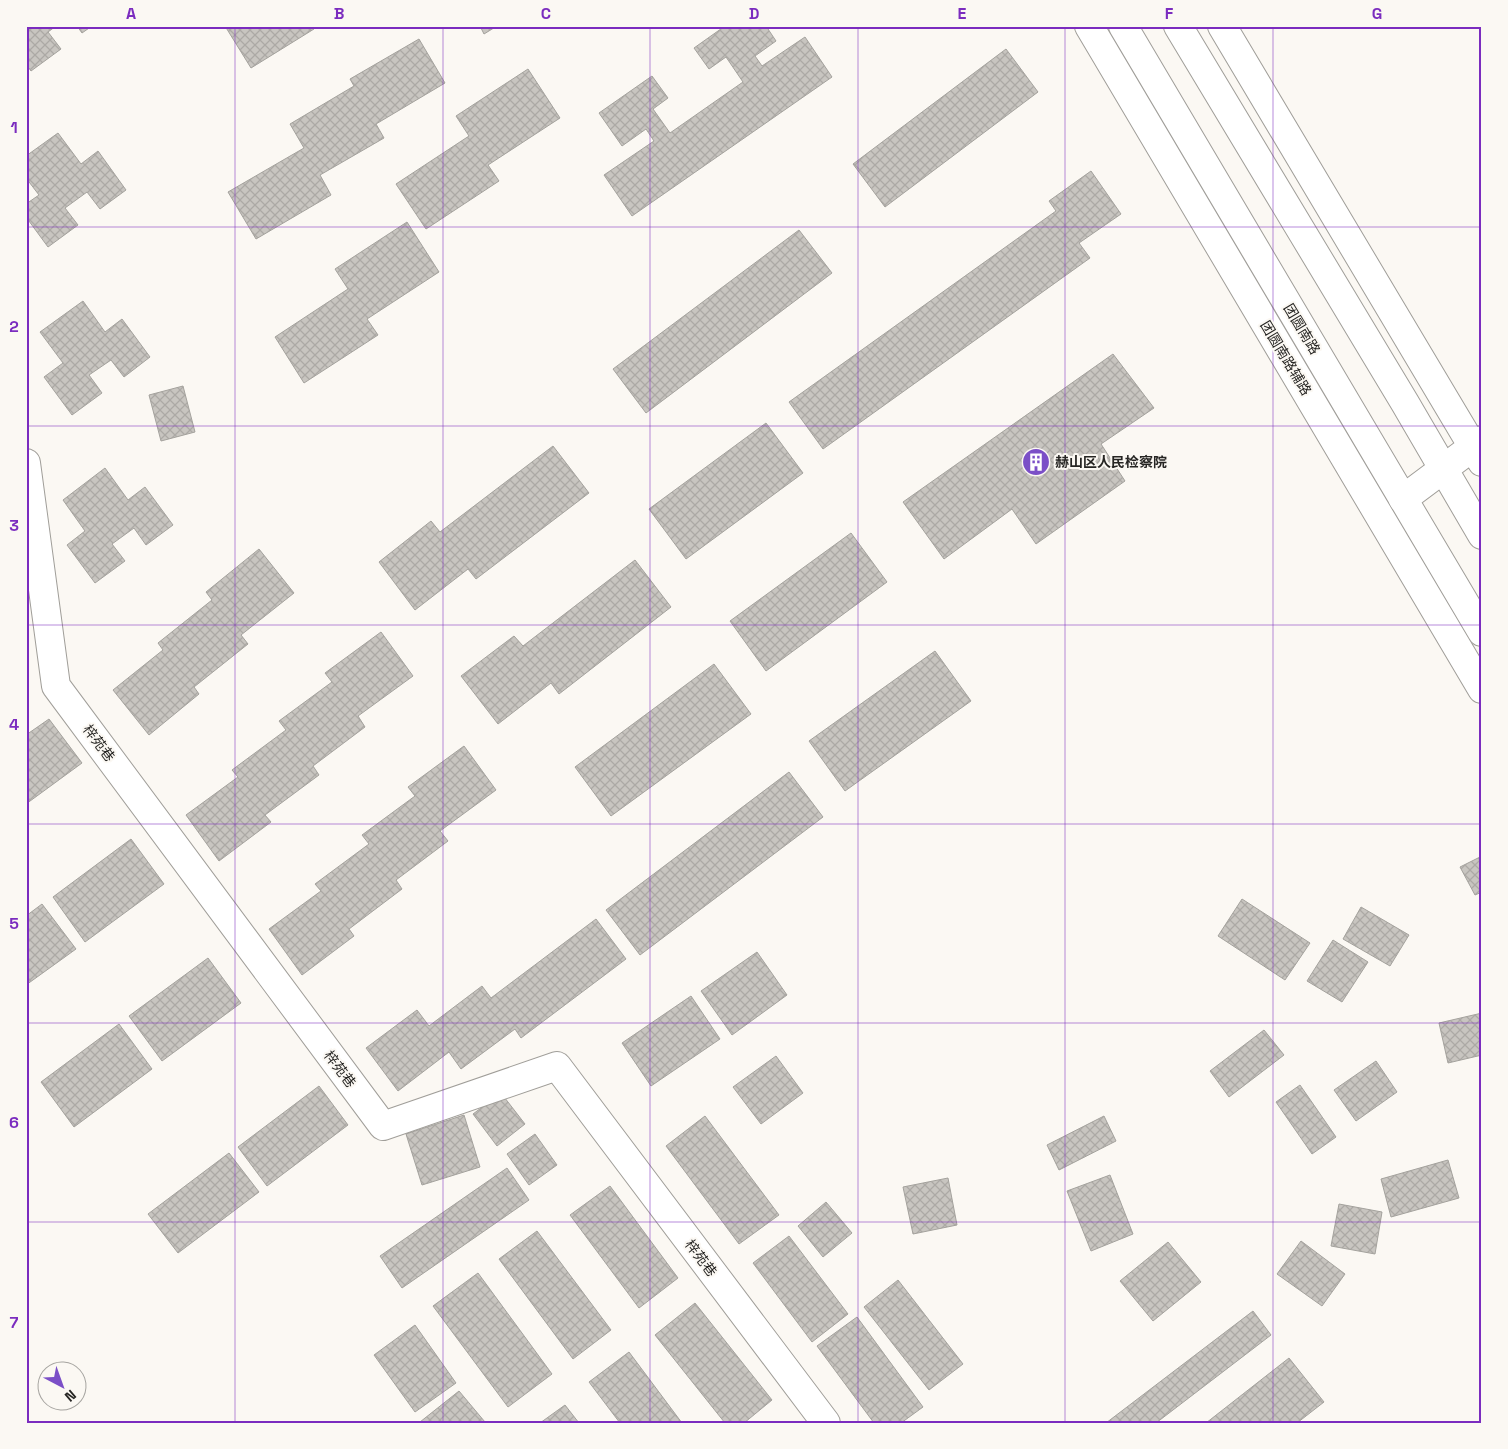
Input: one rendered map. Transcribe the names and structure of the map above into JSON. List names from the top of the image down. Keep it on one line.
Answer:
{"streets":{"street":["团圆南路","团圆南路辅路","梓苑巷"]},"places":{"building":["赫山区人民检察院"]},"north":"bottom right","grid":{"columns":["A","B","C","D","E","F","G"],"rows":["1","2","3","4","5","6","7"]}}
